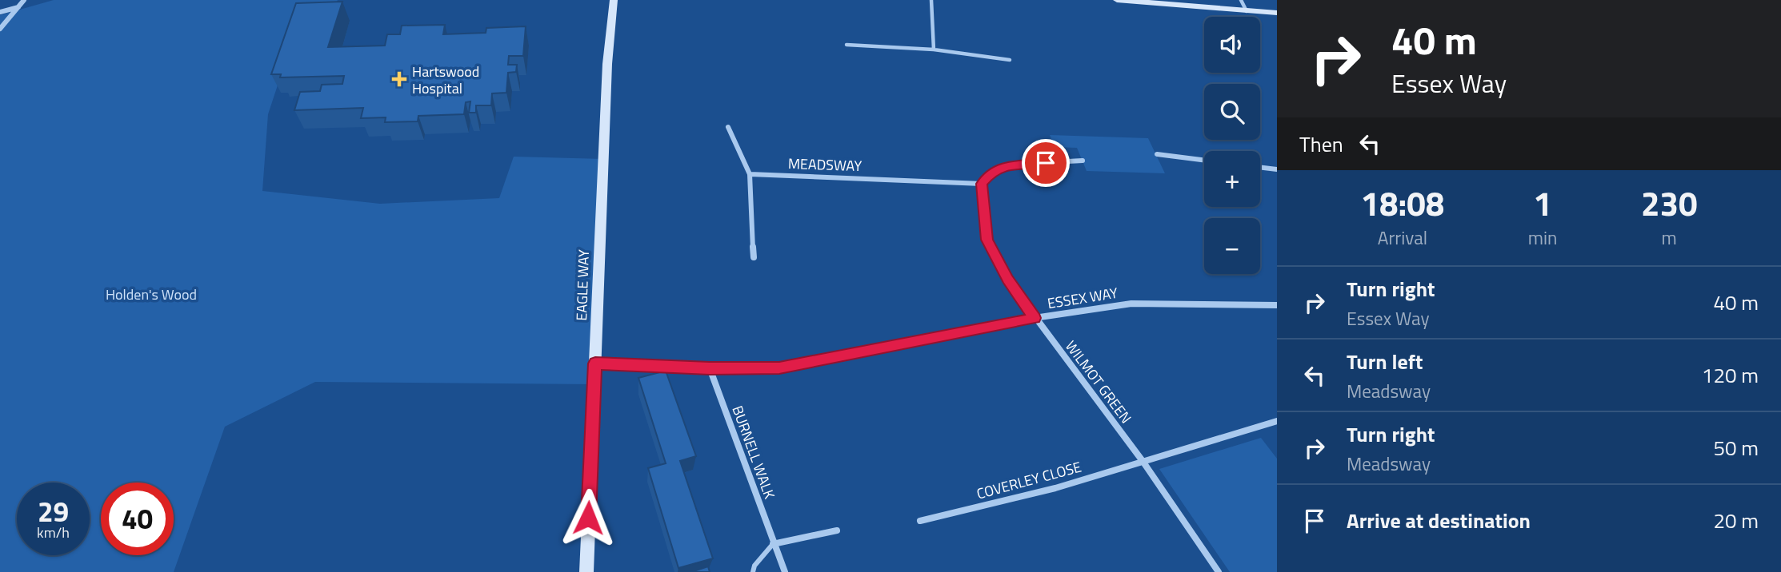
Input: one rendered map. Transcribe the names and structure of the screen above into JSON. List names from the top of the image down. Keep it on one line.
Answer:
{"streets":{"street":["MEADSWAY","EAGLE WAY","ESSEX WAY","WILMOT GREEN","BURNELL WALK","COVERLEY CLOSE"]},"crossings":[["EAGLE WAY","ESSEX WAY"],["ESSEX WAY","WILMOT GREEN"],["ESSEX WAY","BURNELL WALK"],["WILMOT GREEN","COVERLEY CLOSE"]],"parks":["Holden's Wood"],"places":{"health":["Hartswood Hospital"]},"page":{"turn":["40 m","Essex Way"],"map_buttons":["+","−"],"then":"Then","eta":["18:08","Arrival","1","min","230","m"],"list":[{"name":"Turn right","note":"Essex Way","value":"40 m"},{"name":"Turn left","note":"Meadsway","value":"120 m"},{"name":"Turn right","note":"Meadsway","value":"50 m"},{"name":"Arrive at destination","value":"20 m"}],"speed":"29 km/h","limit":"40"}}
